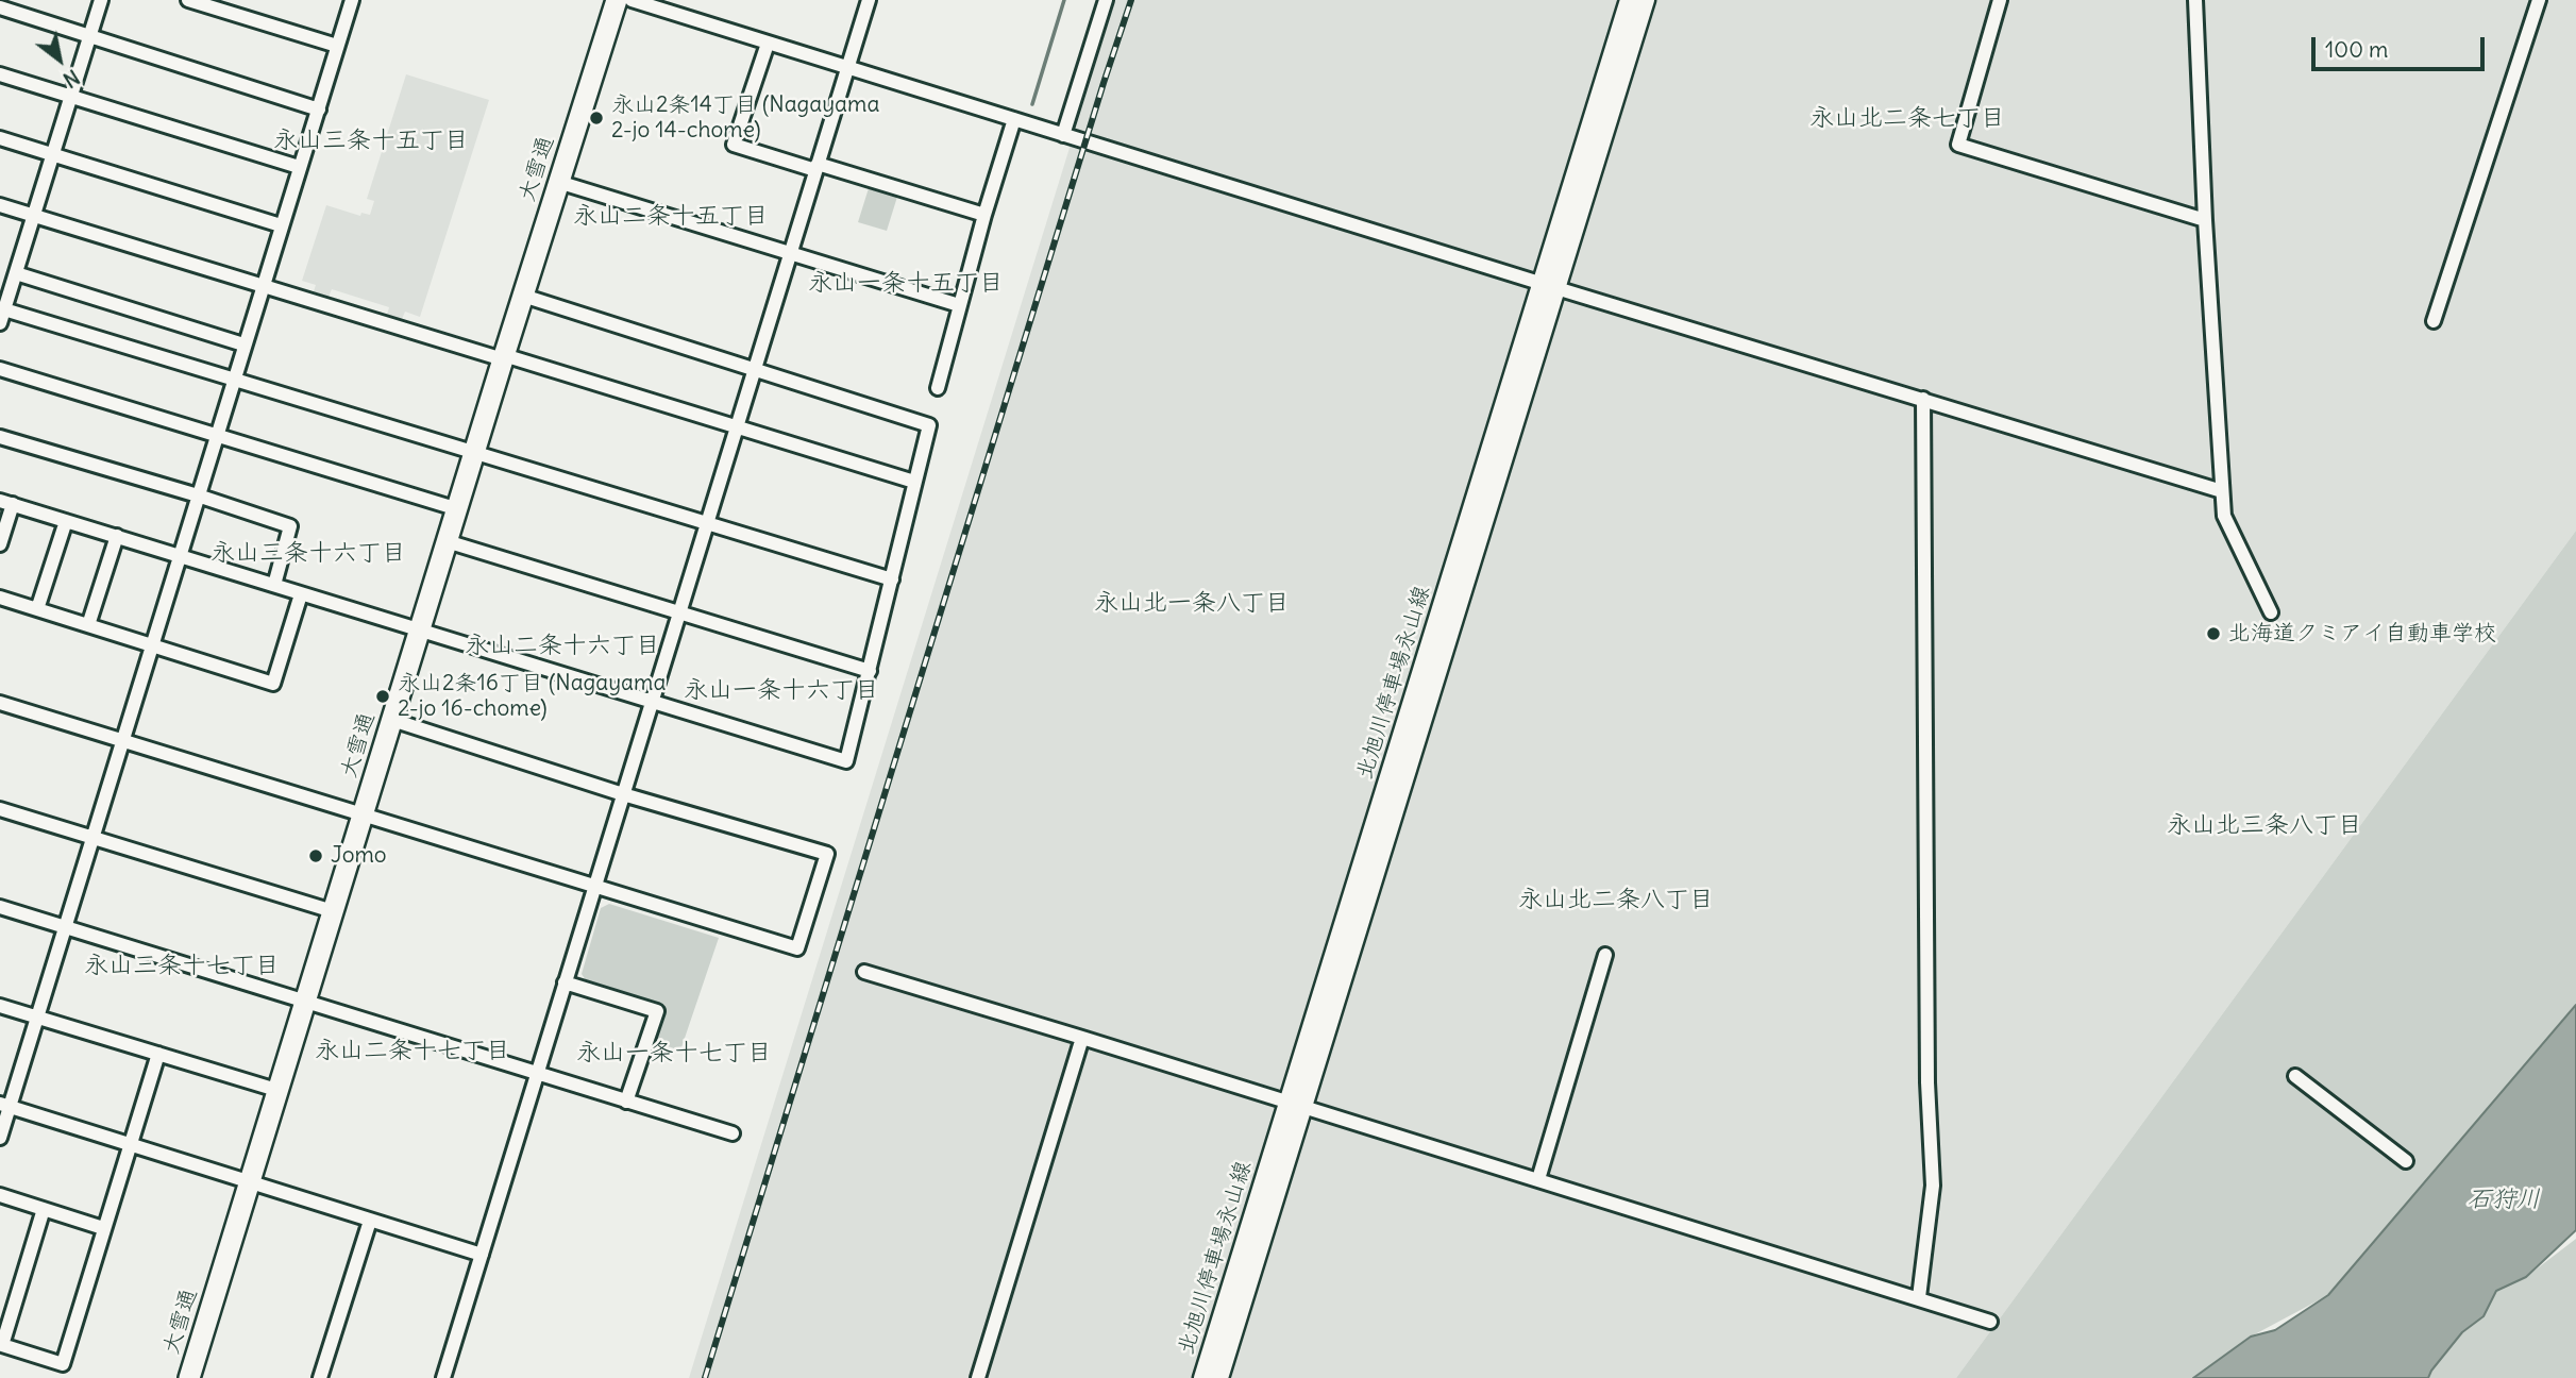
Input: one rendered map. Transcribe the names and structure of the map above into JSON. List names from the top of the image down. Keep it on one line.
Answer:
{"streets":{"highway":["大雪通"],"main road":["北旭川停車場永山線"]},"districts":["永山北二条七丁目","永山三条十五丁目","永山二条十五丁目","永山一条十五丁目","永山三条十六丁目","永山北一条八丁目","永山二条十六丁目","永山一条十六丁目","永山北三条八丁目","永山北二条八丁目","永山三条十七丁目","永山二条十七丁目","永山一条十七丁目"],"water":["石狩川"],"places":["永山2条14丁目 (Nagayama 2-jo 14-chome)","北海道クミアイ自動車学校","永山2条16丁目 (Nagayama 2-jo 16-chome)","Jomo"],"scale_bar":"100 m","north":"bottom right"}
